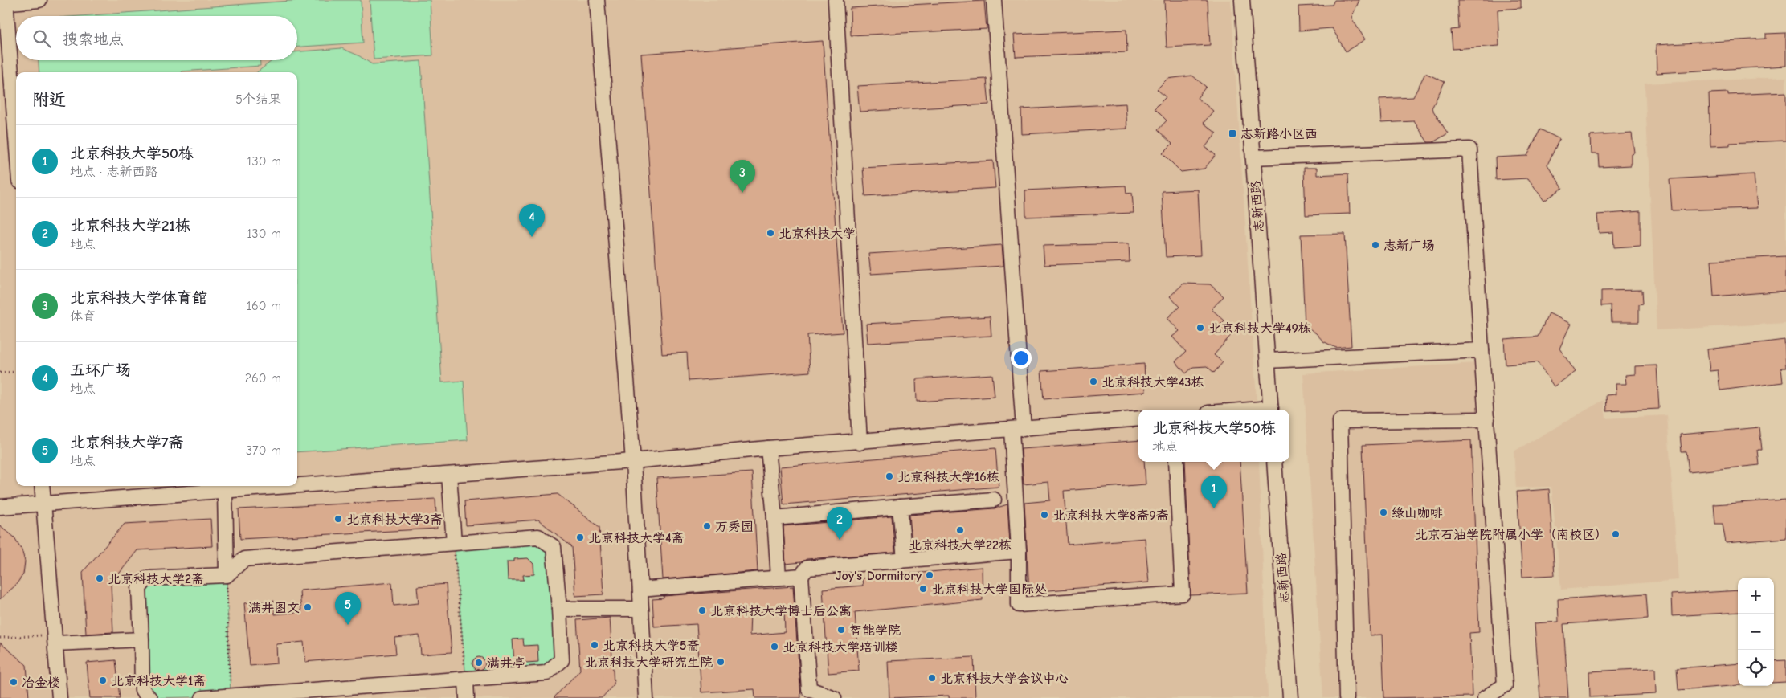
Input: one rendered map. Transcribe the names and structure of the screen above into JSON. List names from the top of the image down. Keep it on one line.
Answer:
{"streets":{"street":["志新西路"]},"places":{"transit":["志新路小区西"],"other":["北京科技大学","志新广场","北京科技大学49栋","北京科技大学43栋","北京科技大学16栋","绿山咖啡","北京科技大学8斋9斋","北京科技大学3斋","万秀园","北京科技大学22栋","北京石油学院附属小学（南校区）","北京科技大学4斋","Joy's Dormitory","北京科技大学2斋","北京科技大学国际处","满井图文","北京科技大学博士后公寓","智能学院","北京科技大学5斋","北京科技大学培训楼","北京科技大学研究生院","满井亭","北京科技大学会议中心","北京科技大学1斋","冶金楼"]},"page":{"search":"搜索地点","heading":["附近","5个结果"],"list":[{"mark":"1","name":"北京科技大学50栋","note":"地点 · 志新西路","value":"130 m"},{"mark":"2","name":"北京科技大学21栋","note":"地点","value":"130 m"},{"mark":"3","name":"北京科技大学体育館","note":"体育","value":"160 m"},{"mark":"4","name":"五环广场","note":"地点","value":"260 m"},{"mark":"5","name":"北京科技大学7斋","note":"地点","value":"370 m"}],"pins":["3","4","1","2","5"],"popup":["北京科技大学50栋","地点"],"map_buttons":["+","−"]}}
